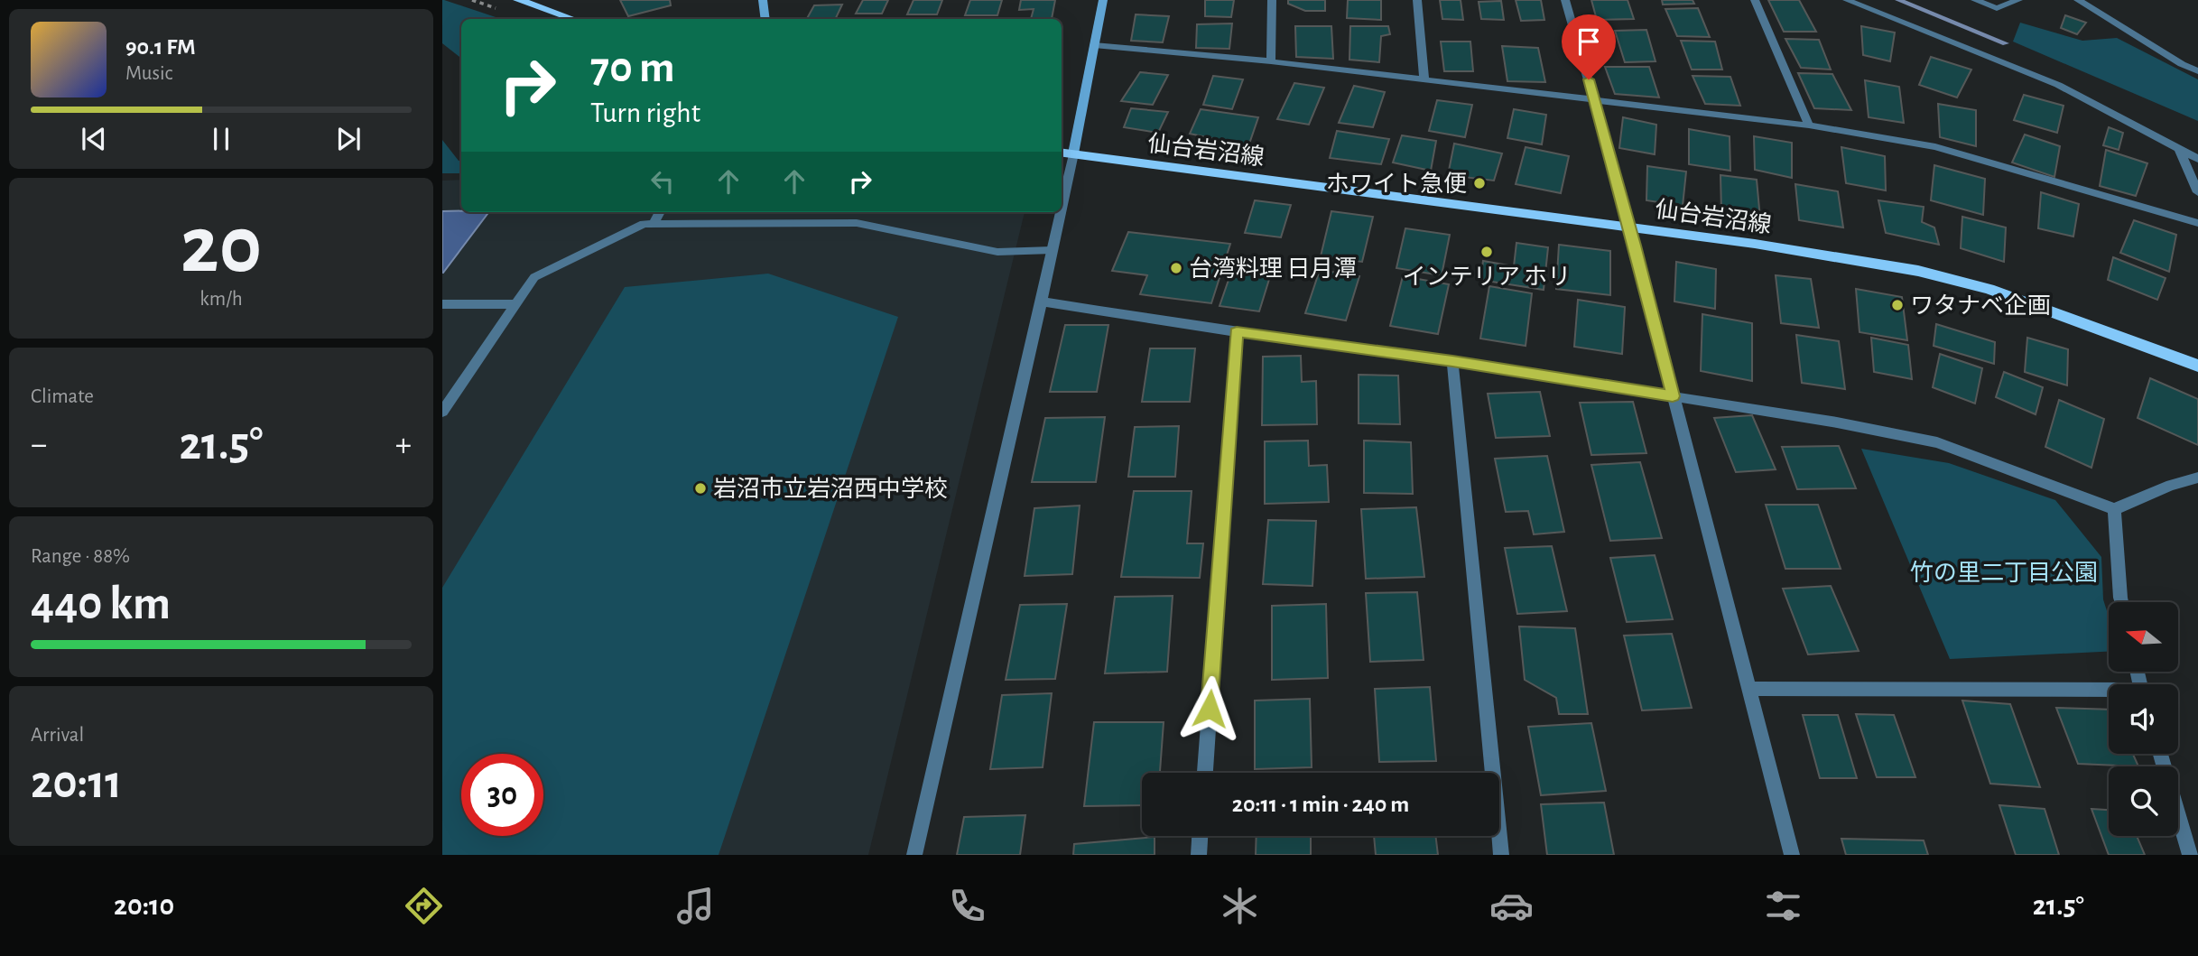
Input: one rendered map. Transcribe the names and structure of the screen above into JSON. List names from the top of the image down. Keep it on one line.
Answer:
{"streets":{"main road":["仙台岩沼線"]},"parks":["竹の里二丁目公園"],"places":["ホワイト急便","インテリア ホリ","台湾料理 日月潭","ワタナベ企画","岩沼市立岩沼西中学校"],"north":"left","page":{"turn":["70 m","Turn right"],"song":["90.1 FM","Music"],"tile":[["20","km/h"],"Climate",["Range · 88%","440 km"],["Arrival","20:11"]],"heat":["−","21.5°","+"],"limit":"30","trip":"20:11 · 1 min · 240 m","tabs":["20:10","21.5°"]}}
